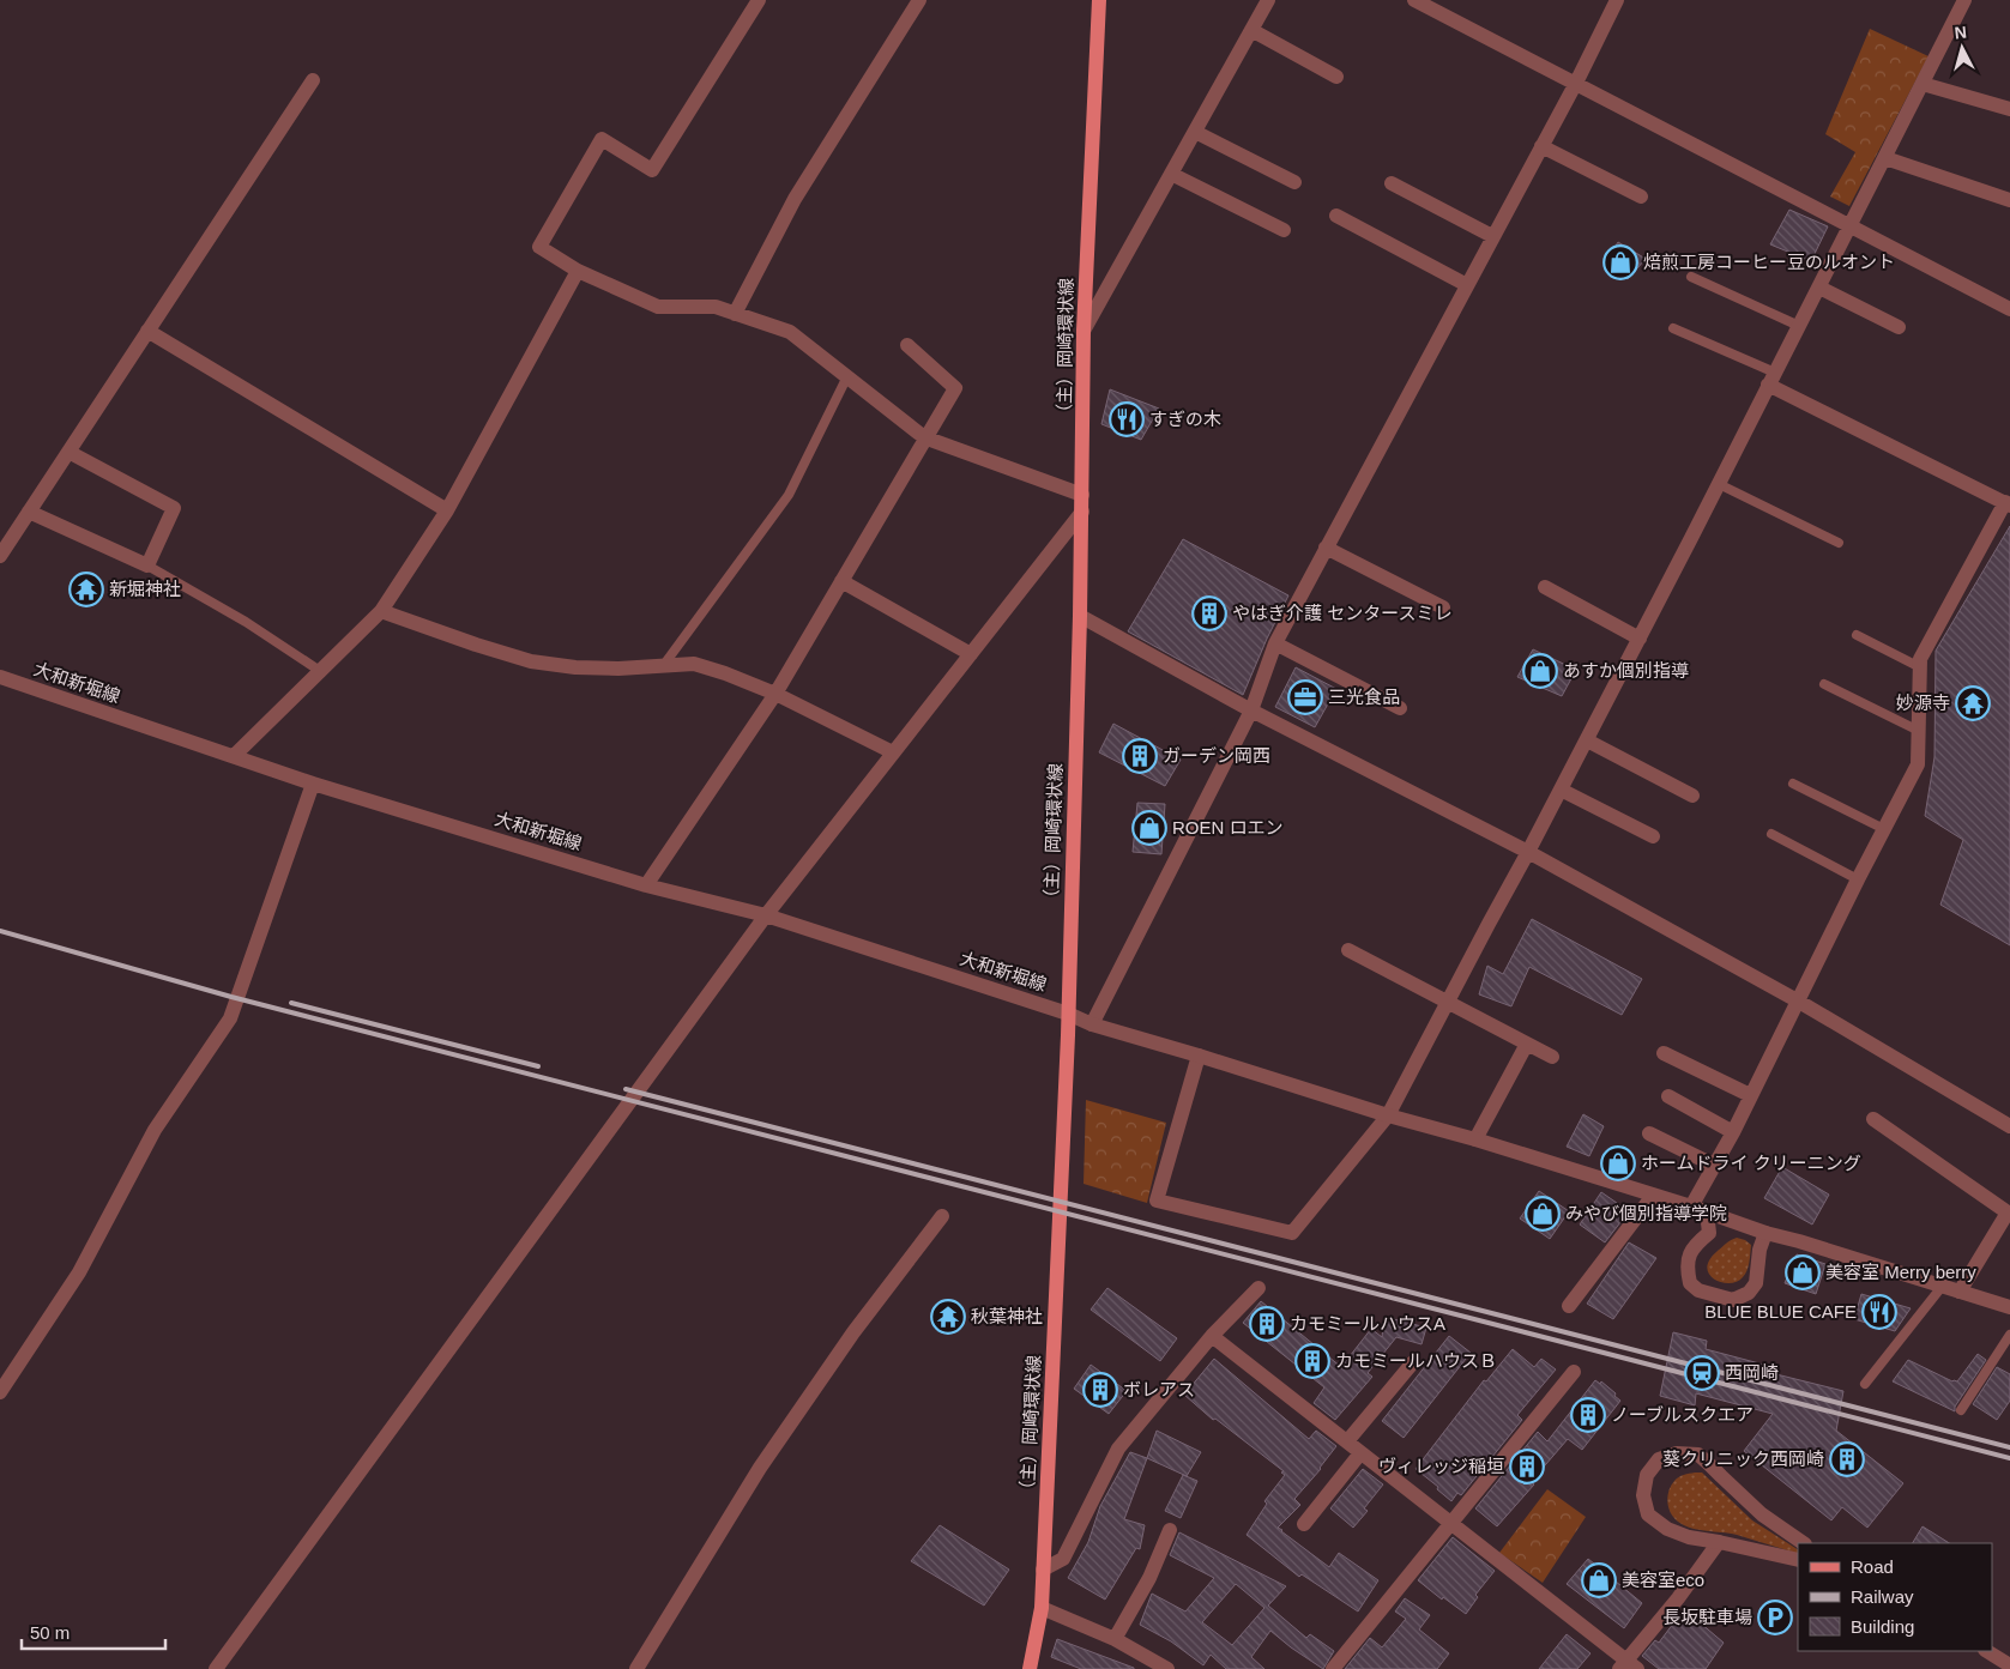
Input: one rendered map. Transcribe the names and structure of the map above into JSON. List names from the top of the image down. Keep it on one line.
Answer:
{"streets":{"main road":["（主）岡崎環状線"],"street":["大和新堀線"]},"crossings":[["（主）岡崎環状線","大和新堀線"]],"places":{"shop":["焙煎工房コーヒー豆のルオント","あすか個別指導","ROEN ロエン","ホームドライ クリーニング","みやび個別指導学院","美容室 Merry berry","美容室eco"],"restaurant":["すぎの木","BLUE BLUE CAFE"],"temple":["新堀神社","妙源寺","秋葉神社"],"building":["やはぎ介護 センタースミレ","ガーデン岡西","カモミールハウスA","カモミールハウスＢ","ボレアス","ノーブルスクエア","葵クリニック西岡崎","ヴィレッジ稲垣"],"office":["三光食品"],"station":["西岡崎"],"parking":["長坂駐車場"]},"legend":["Road","Railway","Building"],"scale_bar":"50 m","north":"top"}
